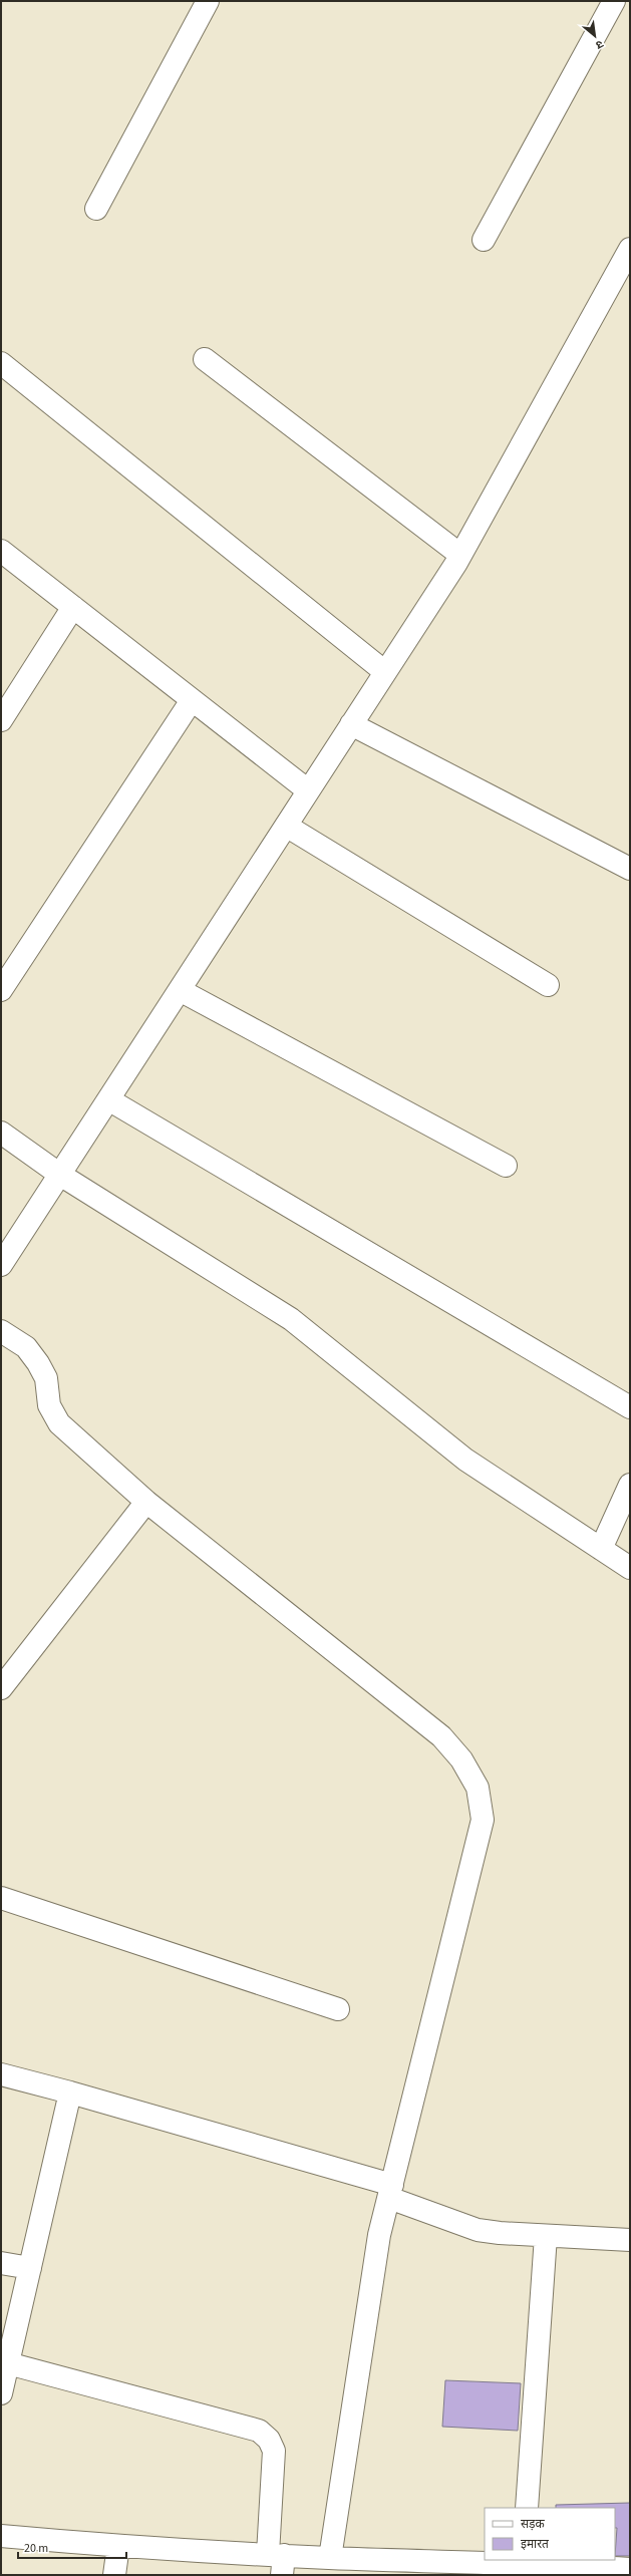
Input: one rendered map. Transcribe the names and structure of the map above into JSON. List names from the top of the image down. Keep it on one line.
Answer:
{"legend":["सड़क","इमारत"],"scale_bar":"20 m","north":"bottom right"}
